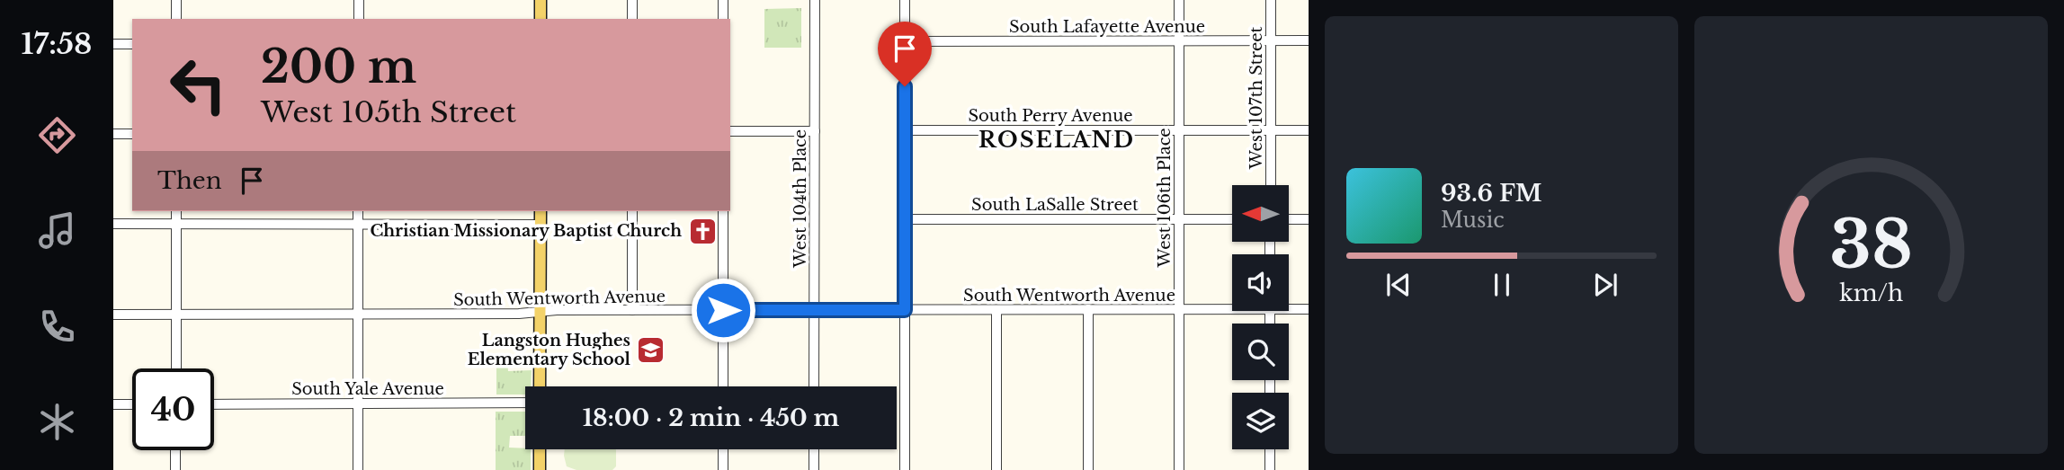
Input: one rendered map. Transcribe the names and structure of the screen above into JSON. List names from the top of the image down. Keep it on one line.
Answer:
{"streets":{"street":["South Lafayette Avenue","West 107th Street","South Perry Avenue","West 106th Place","West 104th Place","South LaSalle Street","South Wentworth Avenue","South Yale Avenue"]},"crossings":[["South Lafayette Avenue","West 107th Street"],["South Lafayette Avenue","West 106th Place"],["West 107th Street","South Perry Avenue"],["South Perry Avenue","West 106th Place"],["West 106th Place","South LaSalle Street"],["West 106th Place","South Wentworth Avenue"],["West 104th Place","South Wentworth Avenue"]],"districts":["ROSELAND"],"places":{"church":["Christian Missionary Baptist Church"],"school or university":["Langston Hughes Elementary School"]},"north":"left","page":{"tabs":"17:58","turn":["200 m","West 105th Street"],"then":"Then","song":["93.6 FM","Music"],"limit":"40","trip":"18:00 · 2 min · 450 m","gauge":["38","km/h"]}}
